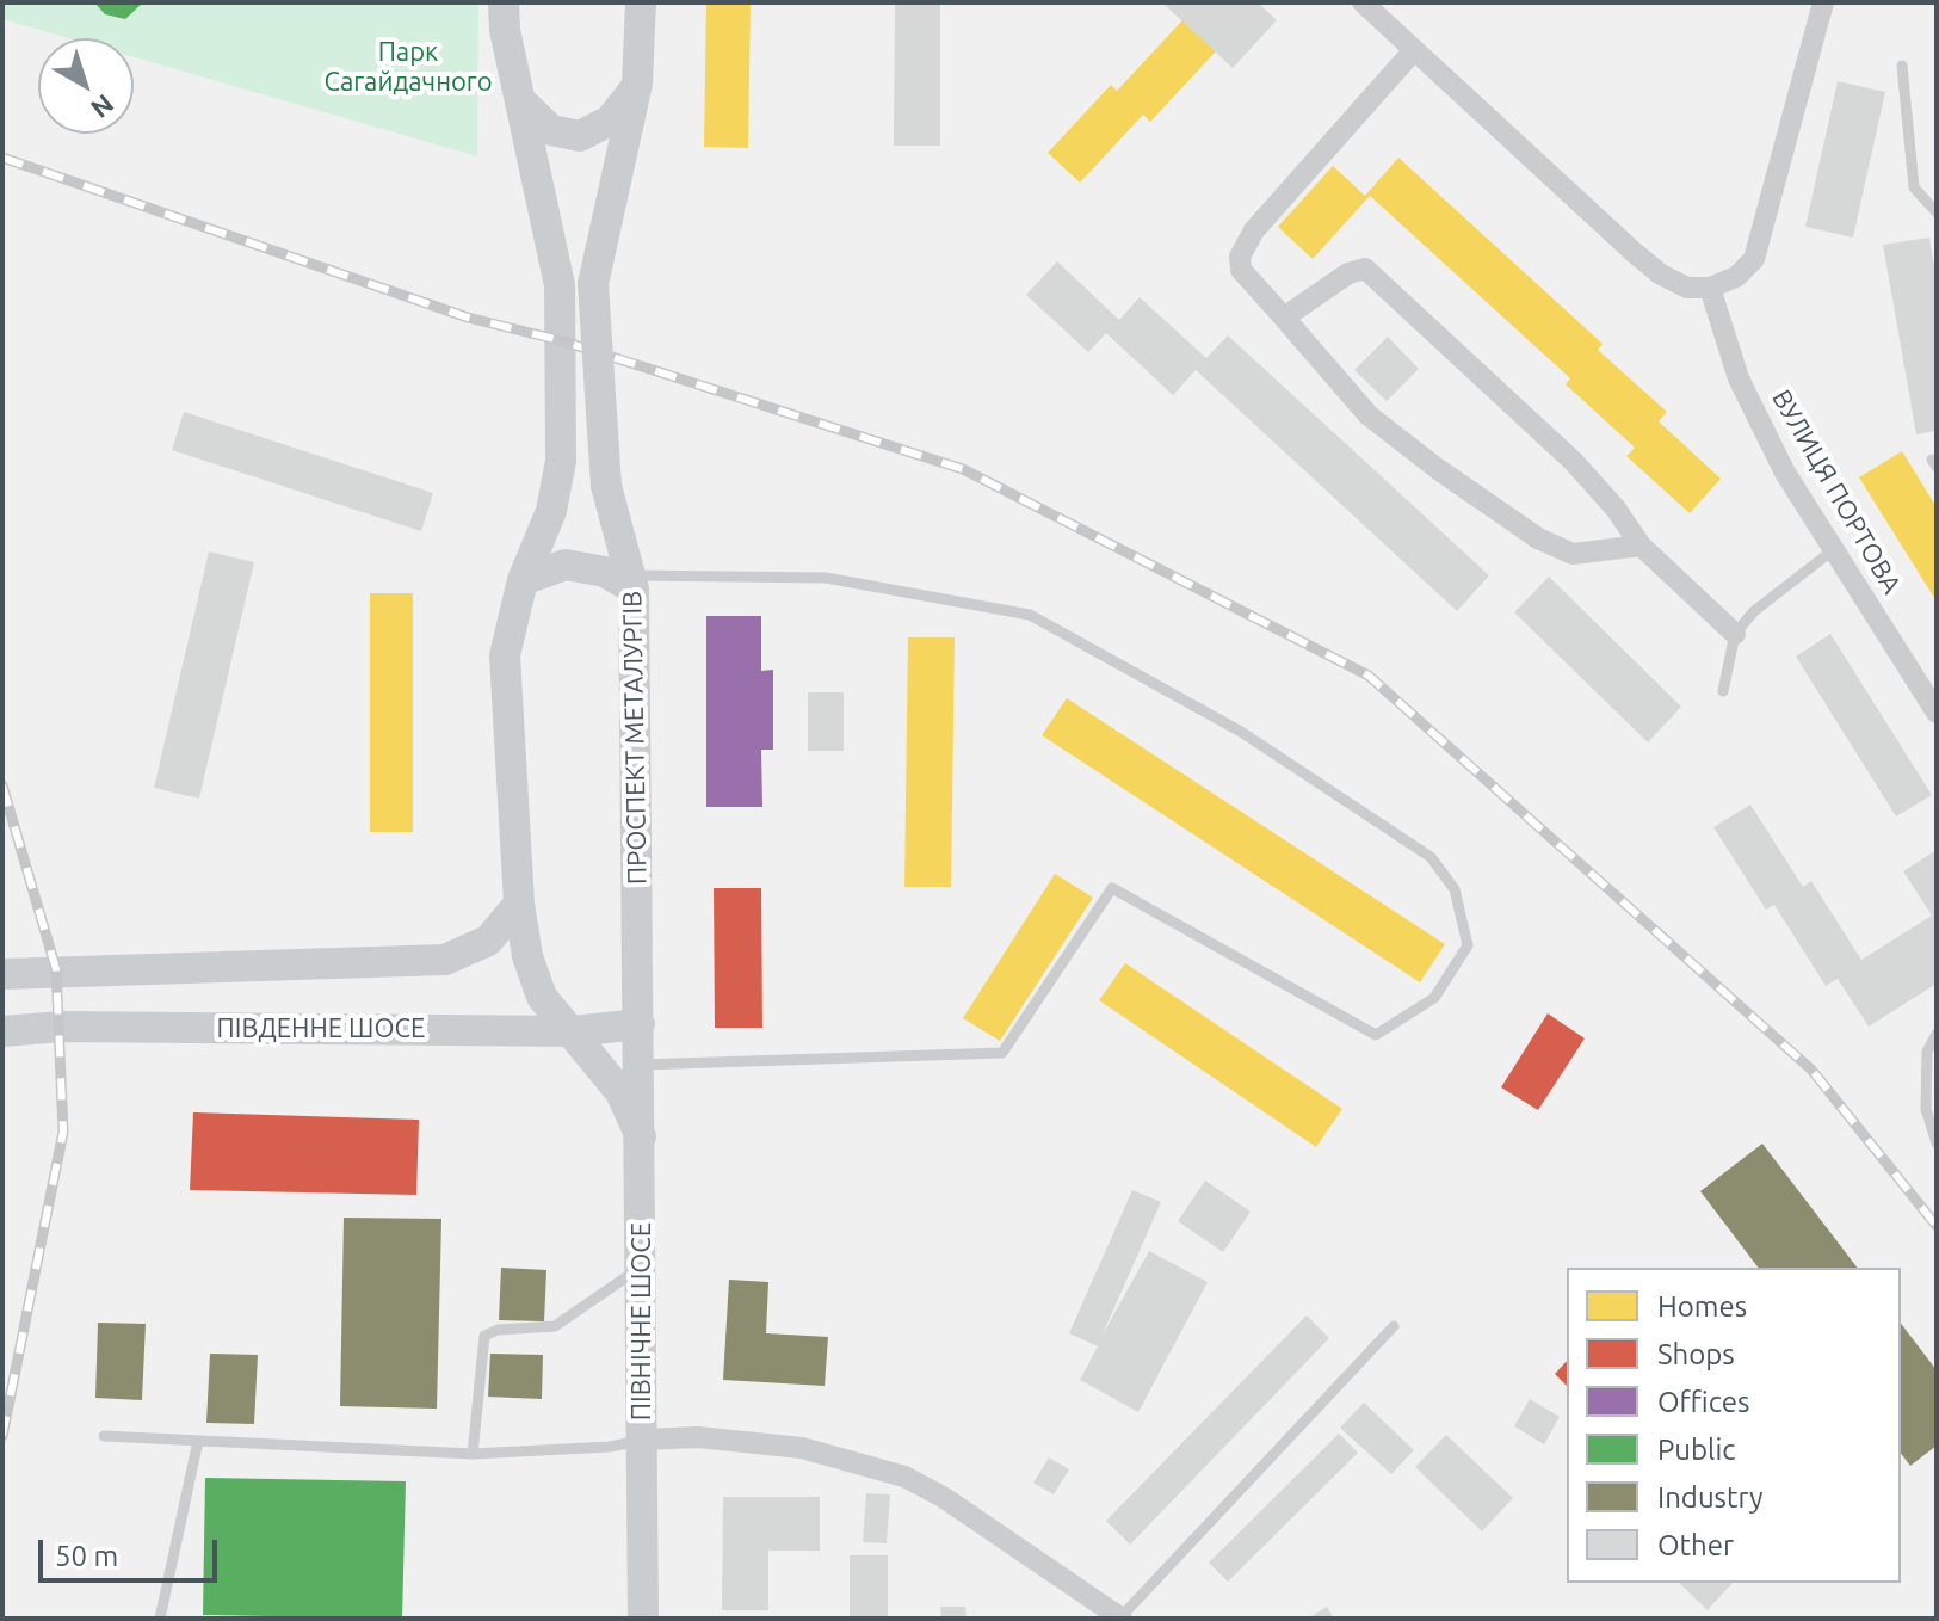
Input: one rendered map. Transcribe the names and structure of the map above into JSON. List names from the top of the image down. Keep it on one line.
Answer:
{"streets":{"main road":["ПРОСПЕКТ МЕТАЛУРГІВ","ПІВДЕННЕ ШОСЕ","ПІВНІЧНЕ ШОСЕ"],"street":["ВУЛИЦЯ ПОРТОВА"]},"crossings":[["ПРОСПЕКТ МЕТАЛУРГІВ","ПІВДЕННЕ ШОСЕ"],["ПРОСПЕКТ МЕТАЛУРГІВ","ПІВНІЧНЕ ШОСЕ"],["ПІВДЕННЕ ШОСЕ","ПІВНІЧНЕ ШОСЕ"]],"parks":["Парк Сагайдачного"],"legend":["Homes","Shops","Offices","Public","Industry","Other"],"scale_bar":"50 m","north":"bottom right"}
